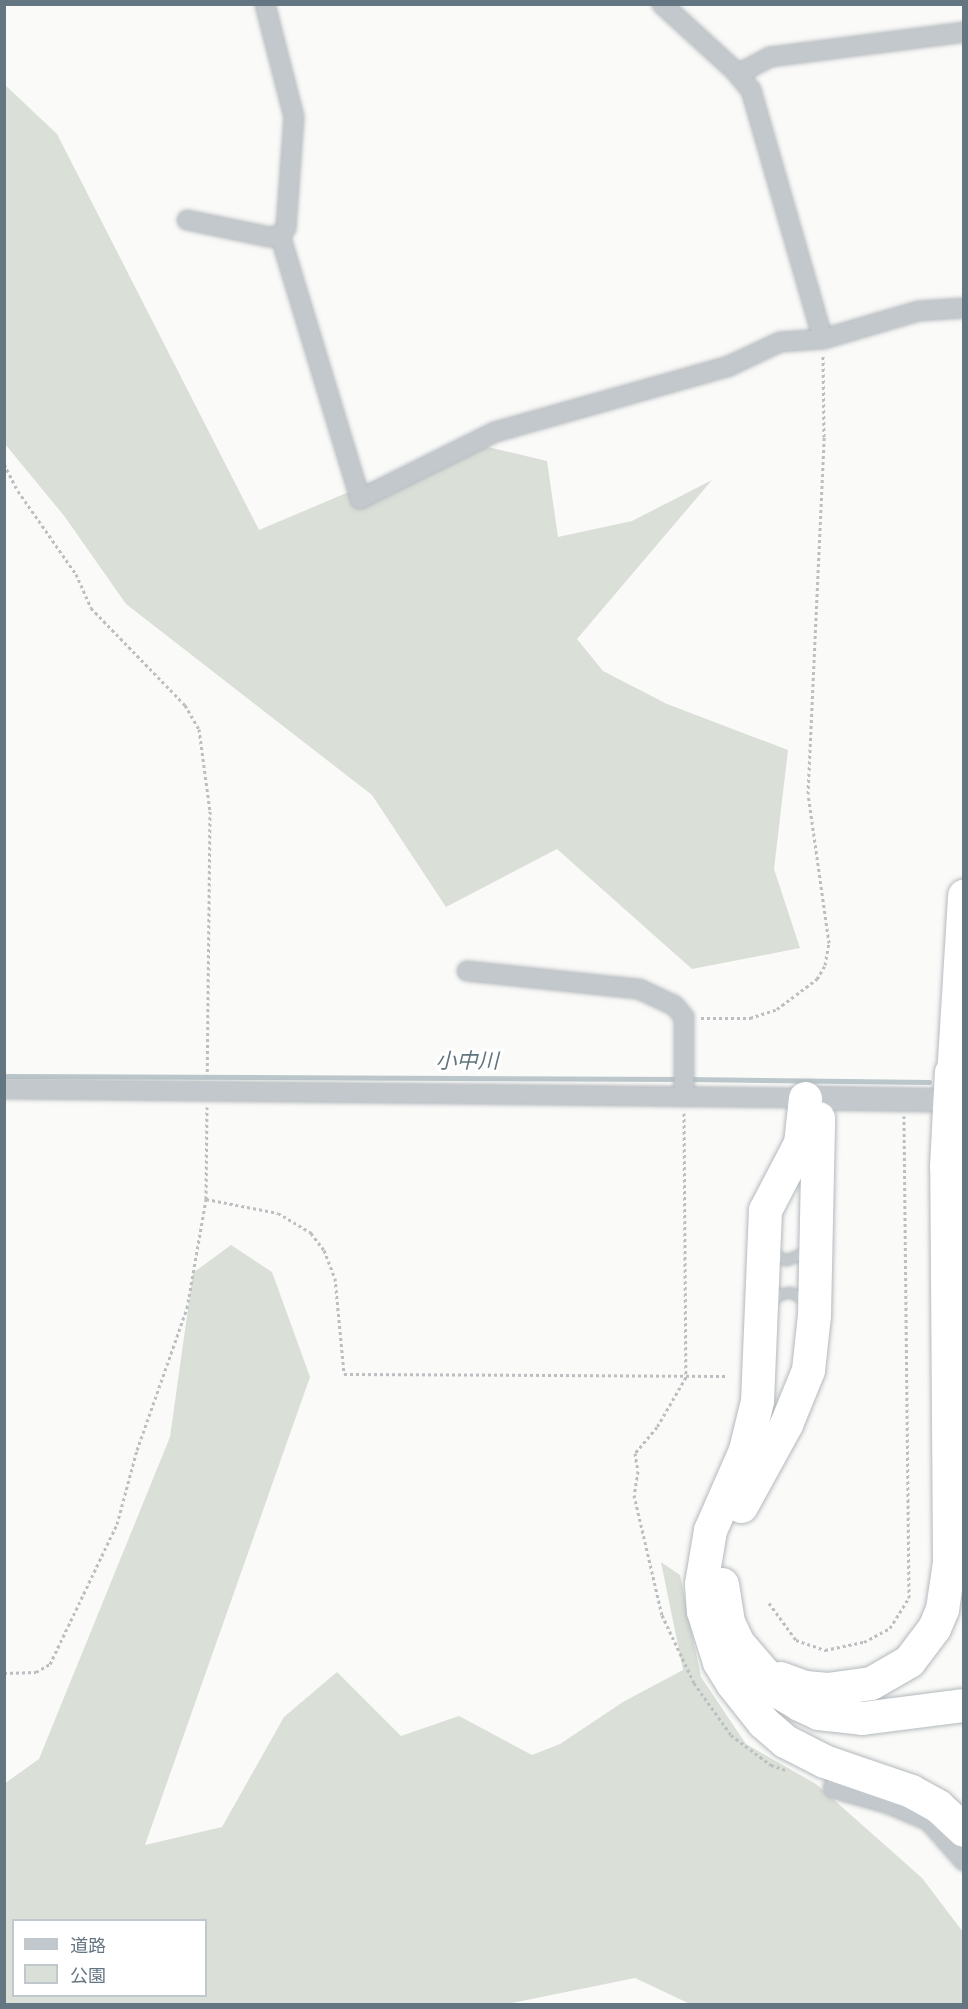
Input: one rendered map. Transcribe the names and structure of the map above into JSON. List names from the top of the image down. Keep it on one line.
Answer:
{"water":["小中川"],"legend":["道路","公園"]}
